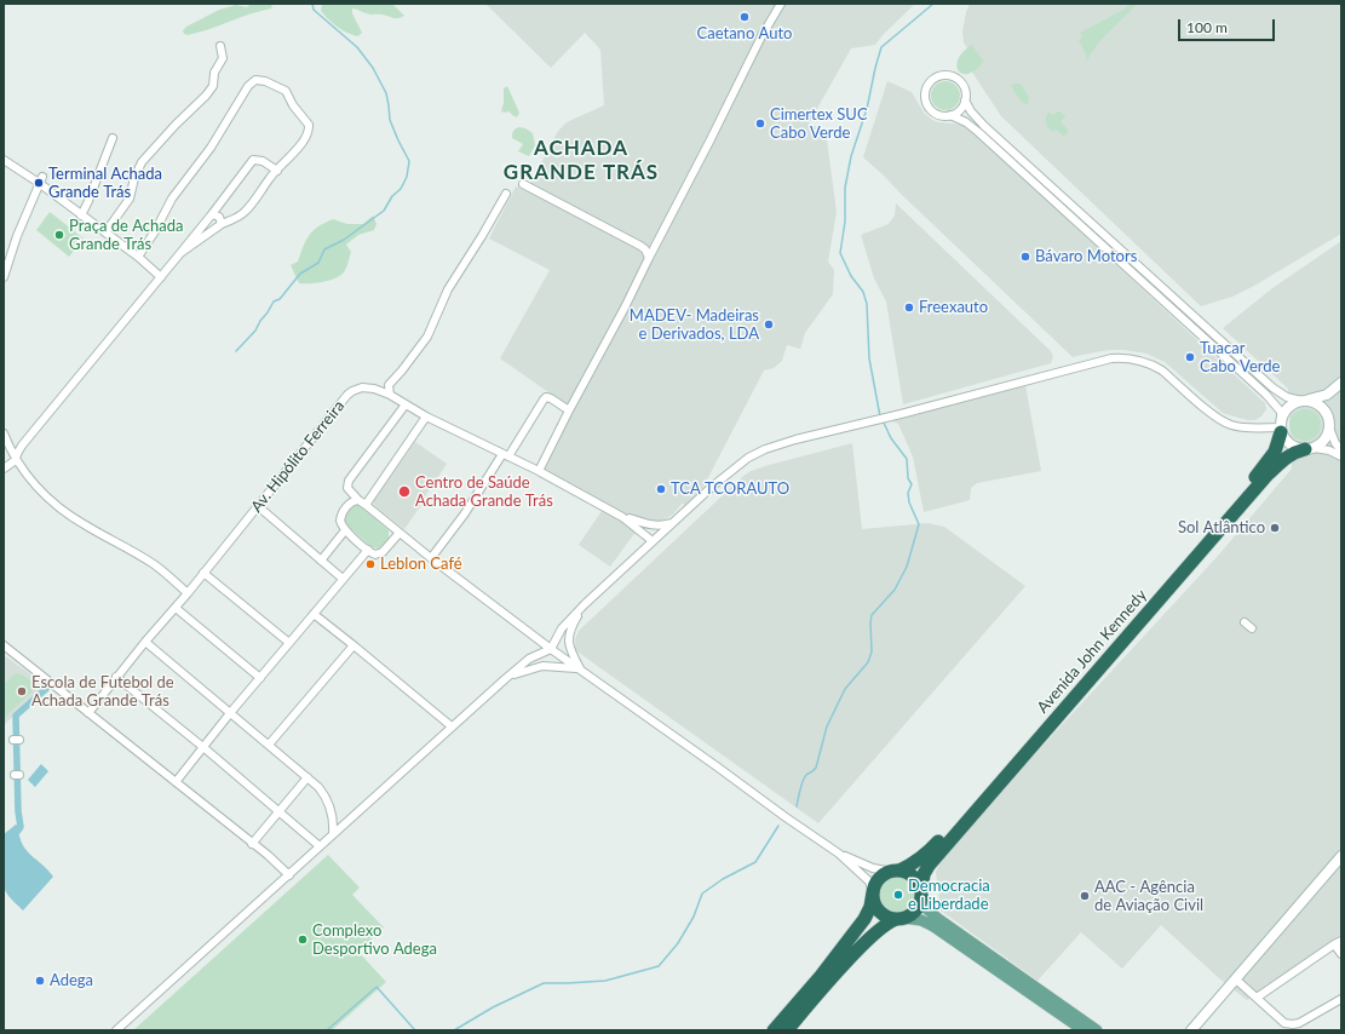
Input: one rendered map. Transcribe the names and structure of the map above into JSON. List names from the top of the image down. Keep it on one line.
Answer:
{"streets":{"highway":["Avenida John Kennedy"],"street":["Av. Hipólito Ferreira"]},"districts":["ACHADA GRANDE TRÁS"],"places":["Caetano Auto","Cimertex SUC Cabo Verde","Terminal Achada Grande Trás","Praça de Achada Grande Trás","Bávaro Motors","Freexauto","MADEV- Madeiras e Derivados, LDA","Tuacar Cabo Verde","TCA TCORAUTO","Centro de Saúde Achada Grande Trás","Sol Atlântico","Leblon Café","Escola de Futebol de Achada Grande Trás","Democracia e Liberdade","AAC - Agência de Aviação Civil","Complexo Desportivo Adega","Adega"],"scale_bar":"100 m"}
